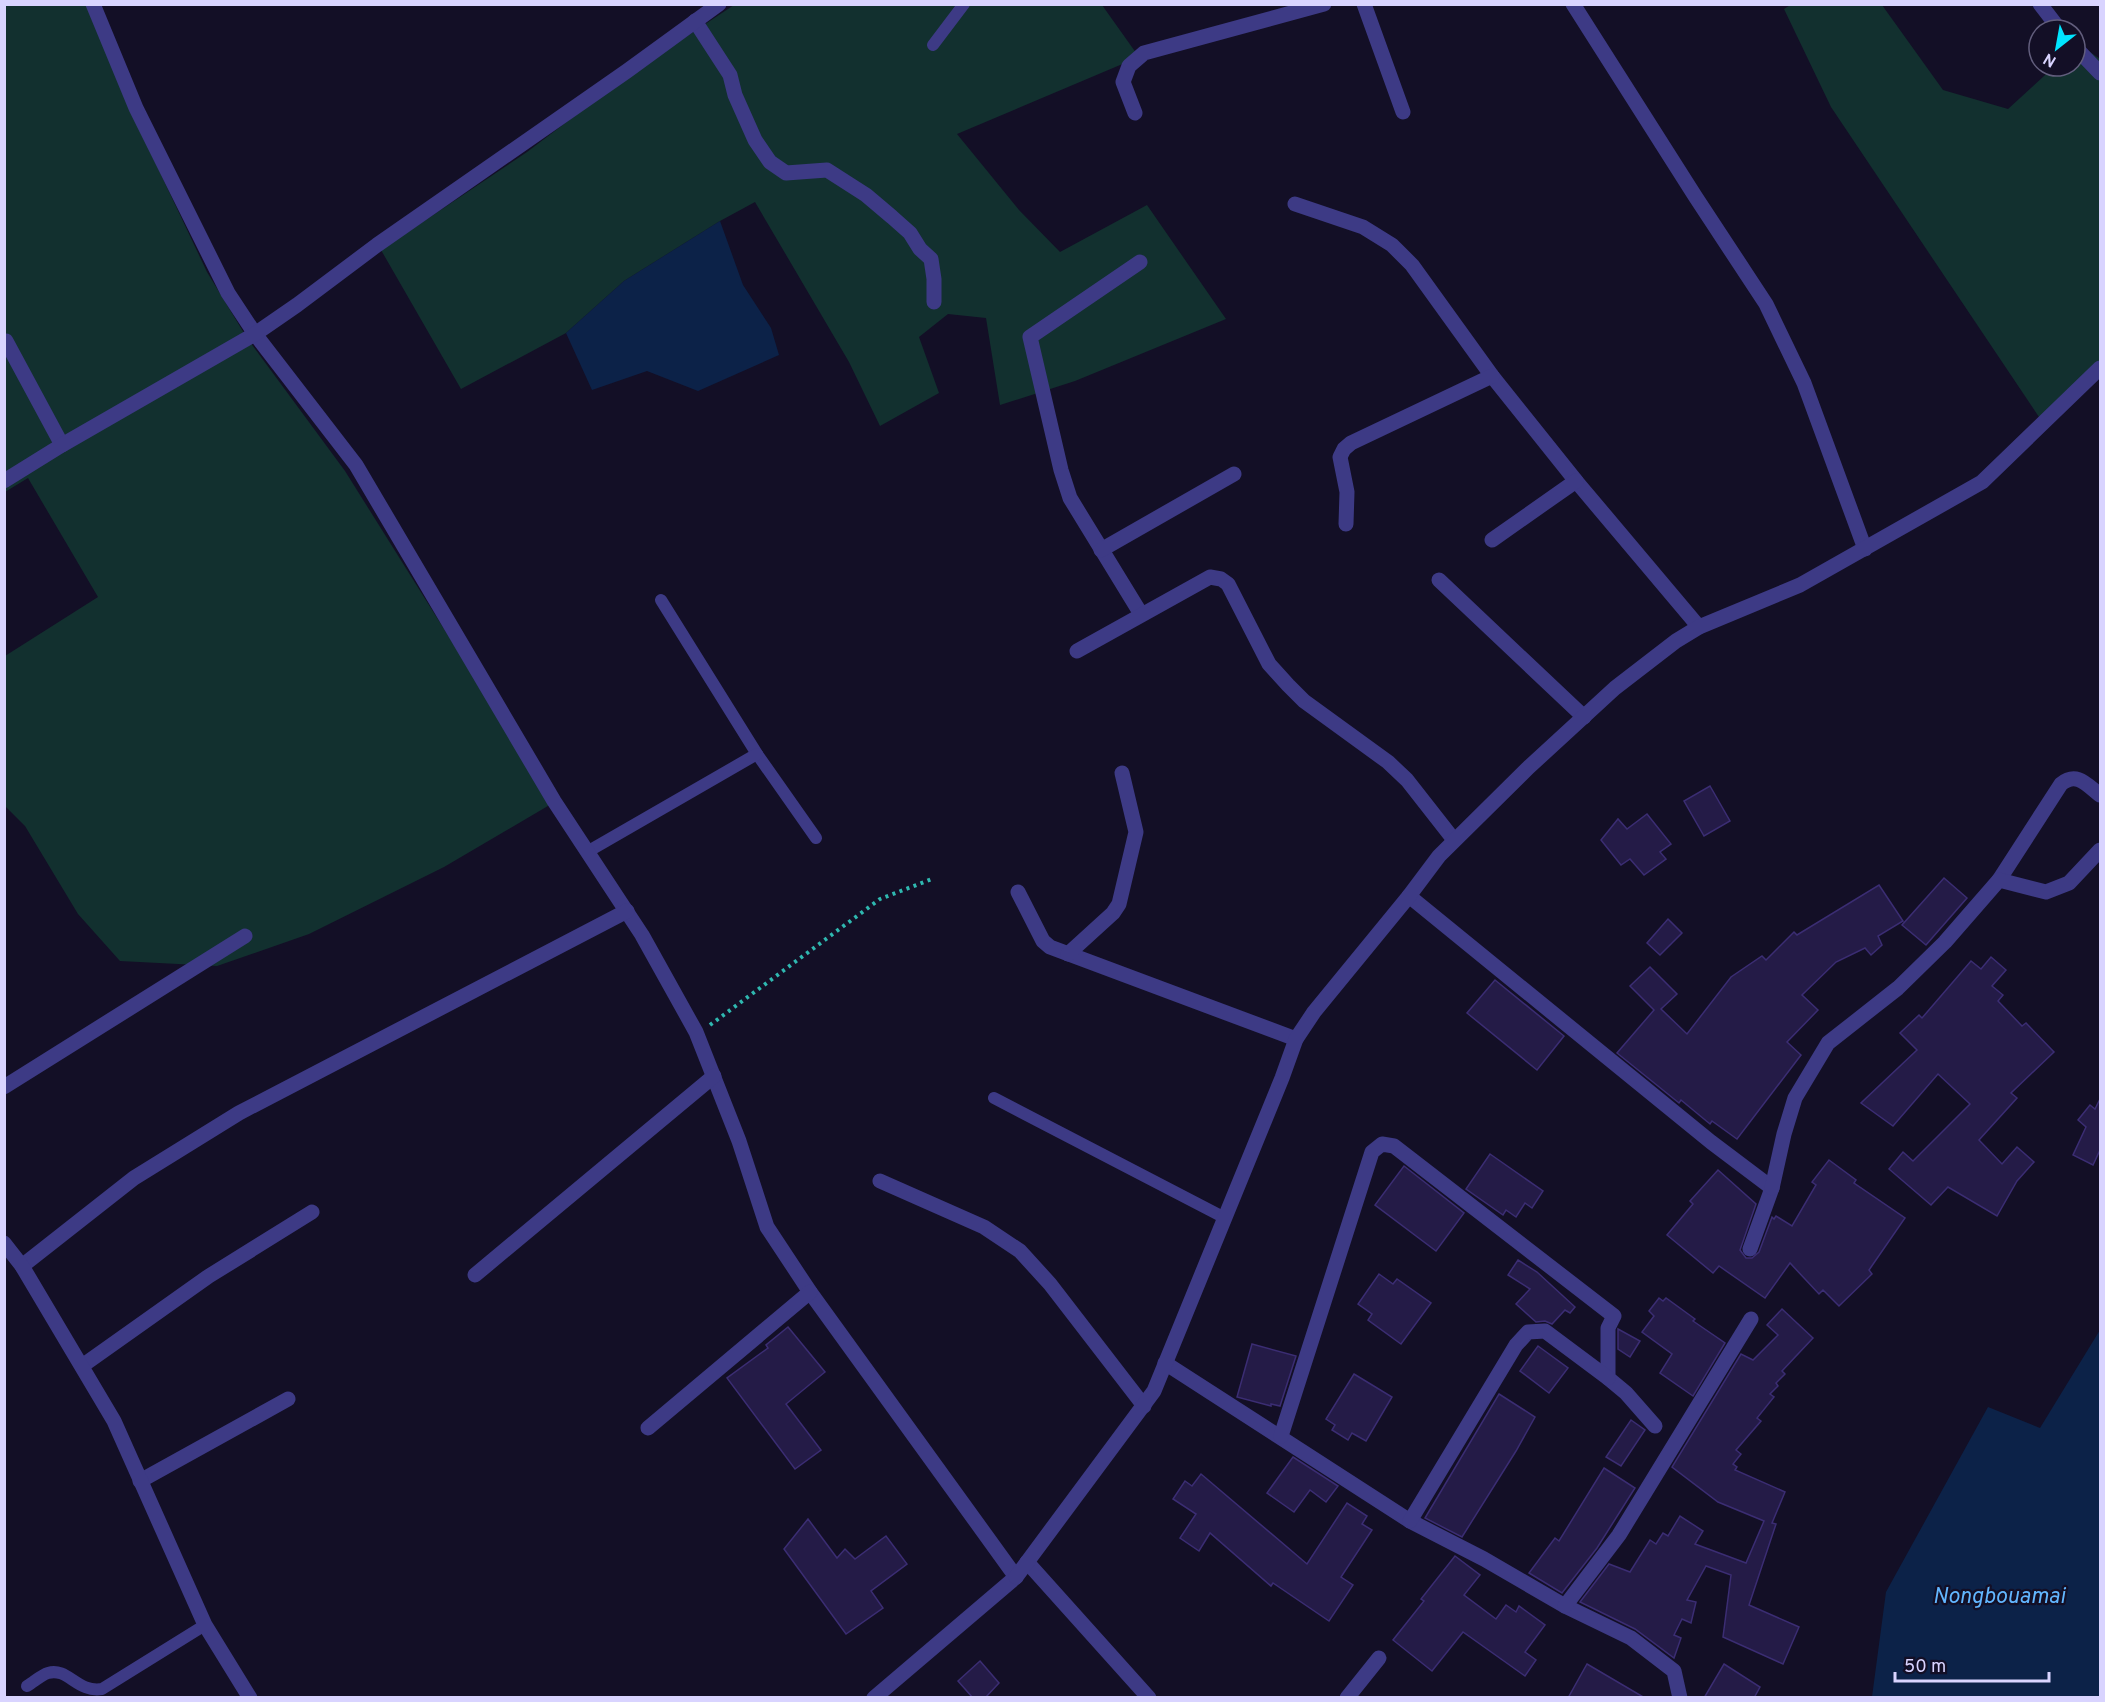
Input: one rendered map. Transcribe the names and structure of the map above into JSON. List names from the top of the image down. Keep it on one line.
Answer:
{"water":["Nongbouamai"],"scale_bar":"50 m","north":"bottom left"}
